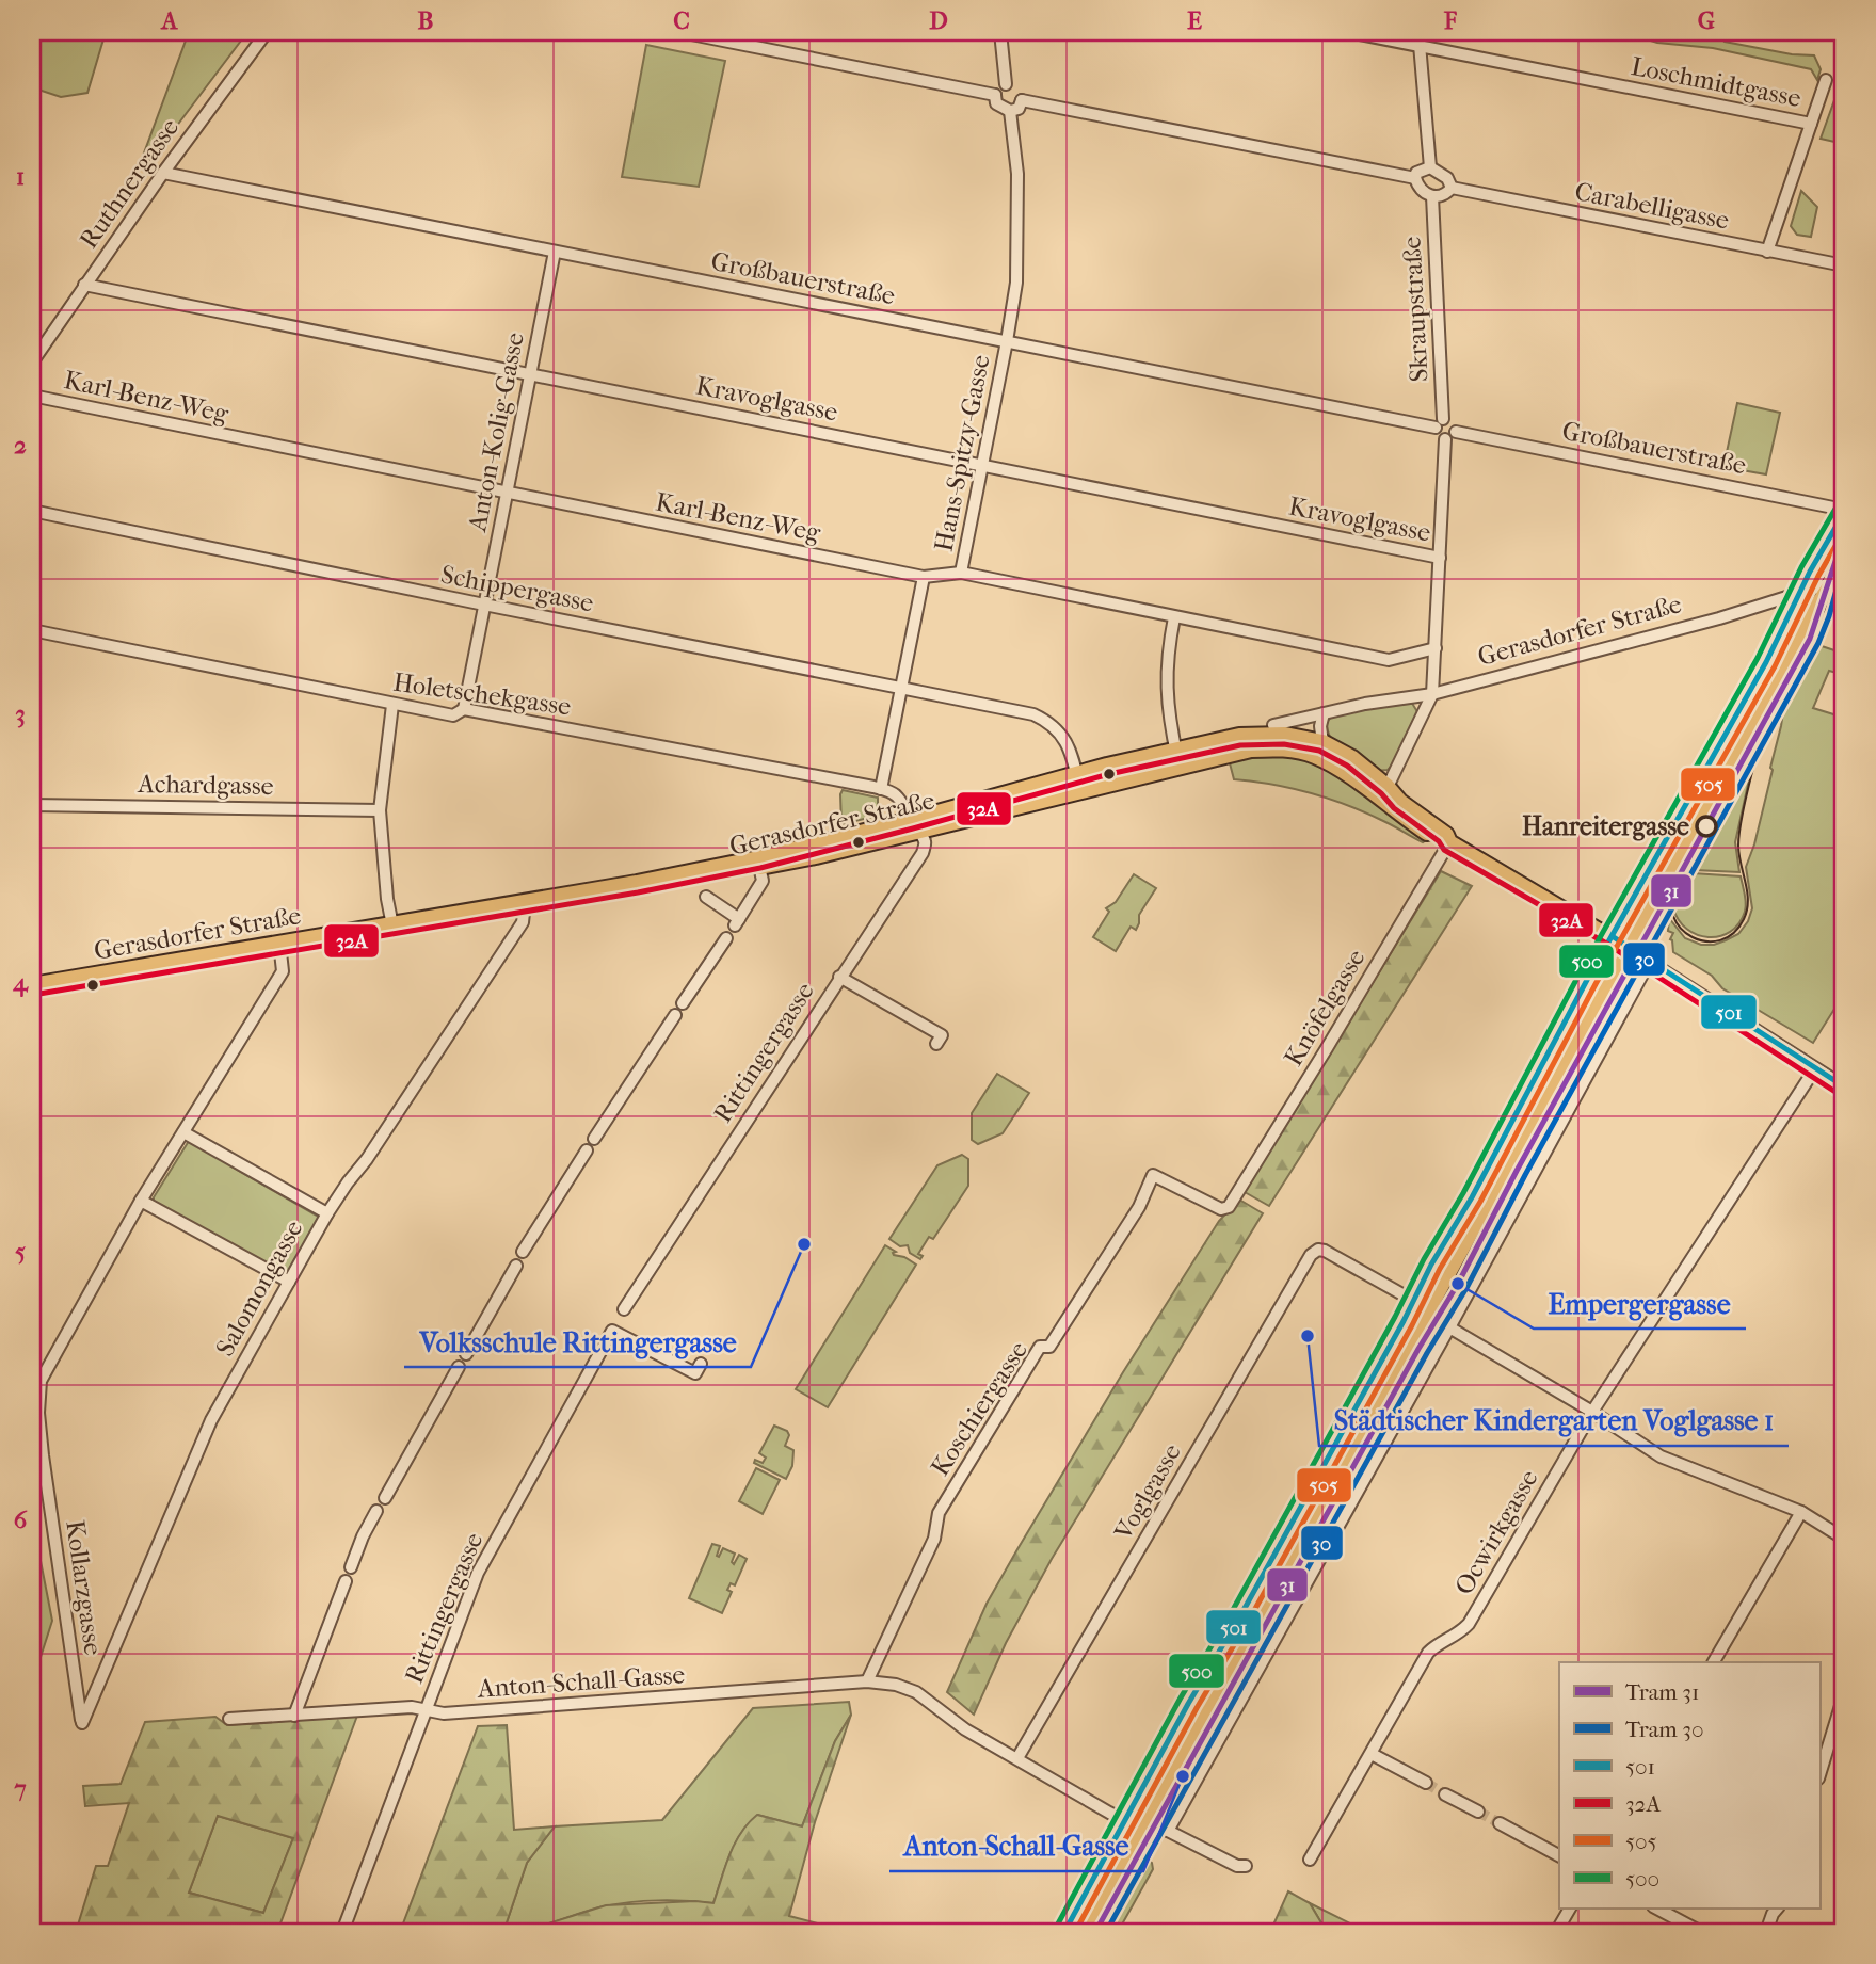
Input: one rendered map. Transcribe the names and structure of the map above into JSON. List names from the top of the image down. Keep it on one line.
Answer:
{"streets":{"main road":["Gerasdorfer Straße"],"street":["Loschmidtgasse","Ruthnergasse","Carabelligasse","Großbauerstraße","Skraupstraße","Karl-Benz-Weg","Kravoglgasse","Anton-Kolig-Gasse","Hans-Spitzy-Gasse","Schippergasse","Holetschekgasse","Achardgasse","Knöfelgasse","Rittingergasse","Salomongasse","Koschiergasse","Voglgasse","Ocwirkgasse","Kollarzgasse","Anton-Schall-Gasse"]},"crossings":[["Ruthnergasse","Großbauerstraße"],["Ruthnergasse","Kravoglgasse"],["Carabelligasse","Skraupstraße"],["Großbauerstraße","Skraupstraße"],["Großbauerstraße","Anton-Kolig-Gasse"],["Großbauerstraße","Hans-Spitzy-Gasse"],["Karl-Benz-Weg","Anton-Kolig-Gasse"],["Karl-Benz-Weg","Hans-Spitzy-Gasse"],["Kravoglgasse","Anton-Kolig-Gasse"],["Kravoglgasse","Hans-Spitzy-Gasse"],["Anton-Kolig-Gasse","Schippergasse"],["Anton-Kolig-Gasse","Holetschekgasse"],["Schippergasse","Gerasdorfer Straße"],["Gerasdorfer Straße","Knöfelgasse"],["Gerasdorfer Straße","Rittingergasse"],["Gerasdorfer Straße","Salomongasse"],["Gerasdorfer Straße","Kollarzgasse"],["Knöfelgasse","Koschiergasse"],["Rittingergasse","Anton-Schall-Gasse"],["Salomongasse","Kollarzgasse"],["Koschiergasse","Anton-Schall-Gasse"],["Voglgasse","Anton-Schall-Gasse"]],"places":["Hanreitergasse","Volksschule Rittingergasse","Empergergasse","Städtischer Kindergarten Voglgasse 1","Anton-Schall-Gasse"],"lines":["transit line 500","transit line 501","transit line 505","tram line 31","tram line 30","transit line 32A"],"legend":["Tram 31","Tram 30","501","32A","505","500"],"grid":{"columns":["A","B","C","D","E","F","G"],"rows":["1","2","3","4","5","6","7"]}}
